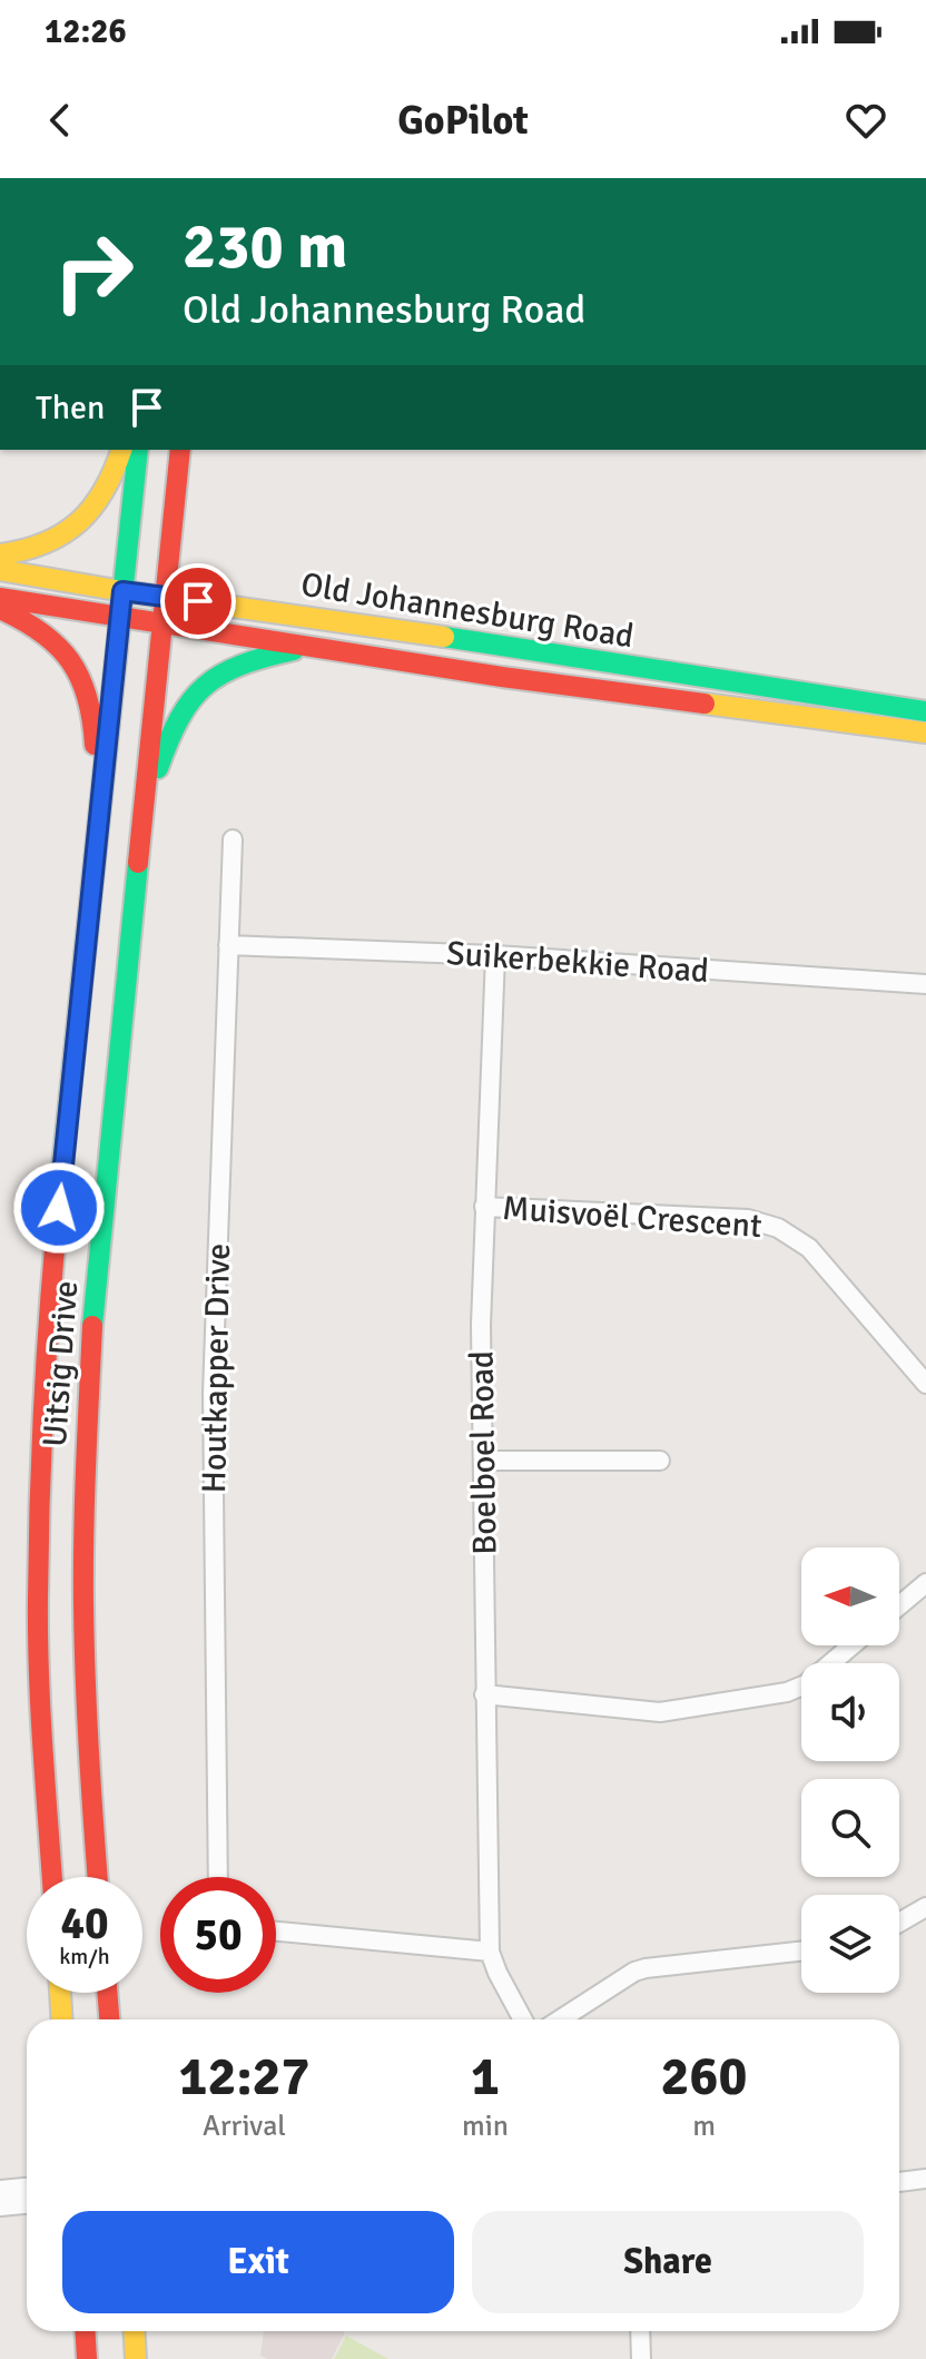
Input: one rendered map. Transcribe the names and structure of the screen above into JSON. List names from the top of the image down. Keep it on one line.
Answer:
{"streets":{"main road":["Old Johannesburg Road","Uitsig Drive"],"street":["Suikerbekkie Road","Muisvoël Crescent","Houtkapper Drive","Boelboel Road"]},"crossings":[["Old Johannesburg Road","Uitsig Drive"],["Suikerbekkie Road","Houtkapper Drive"],["Suikerbekkie Road","Boelboel Road"],["Muisvoël Crescent","Boelboel Road"]],"north":"left","page":{"status":"12:26","header":"GoPilot","turn":["230 m","Old Johannesburg Road"],"then":"Then","speed":"40 km/h","limit":"50","eta":["12:27","Arrival","1","min","260","m"],"buttons":["Exit","Share"]}}
